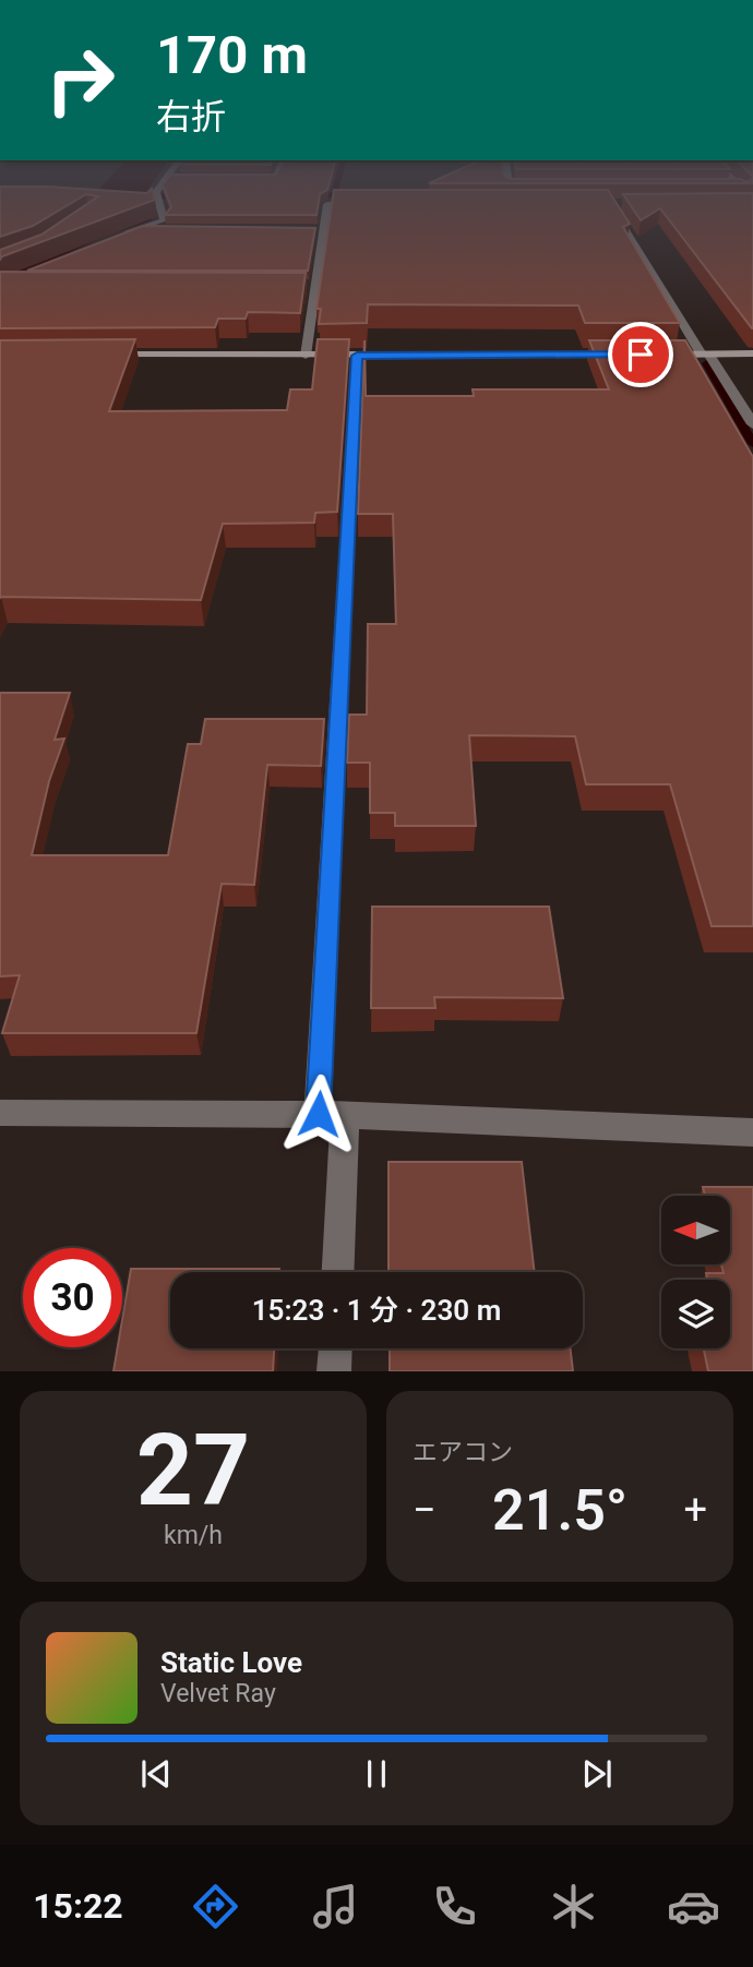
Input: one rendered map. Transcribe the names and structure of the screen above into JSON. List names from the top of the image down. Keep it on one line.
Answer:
{"north":"left","page":{"turn":["170 m","右折"],"limit":"30","trip":"15:23 · 1 分 · 230 m","tile":[["27","km/h"],"エアコン"],"heat":["−","21.5°","+"],"song":["Static Love","Velvet Ray"],"tabs":"15:22"}}
